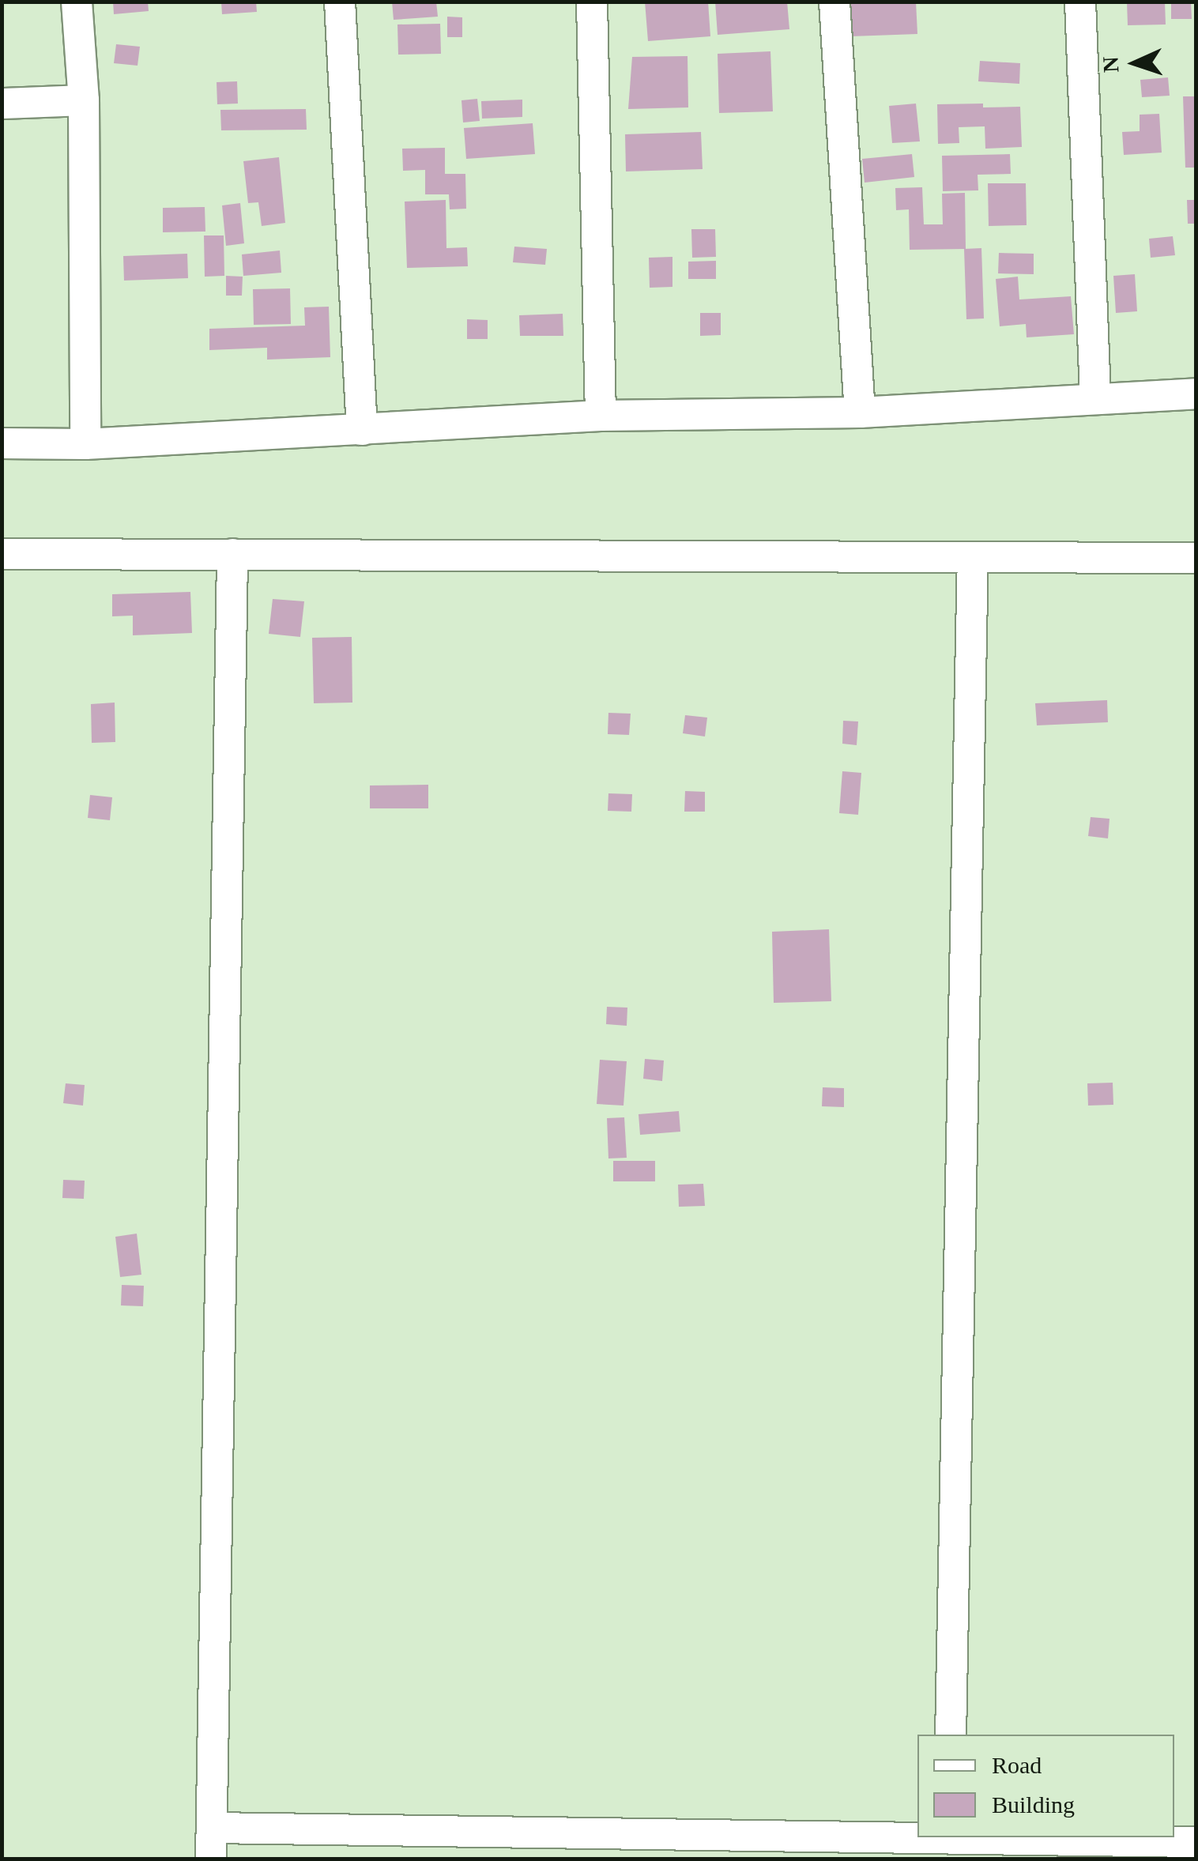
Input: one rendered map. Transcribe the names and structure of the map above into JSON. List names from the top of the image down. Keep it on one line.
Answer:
{"legend":["Road","Building"],"north":"left"}
